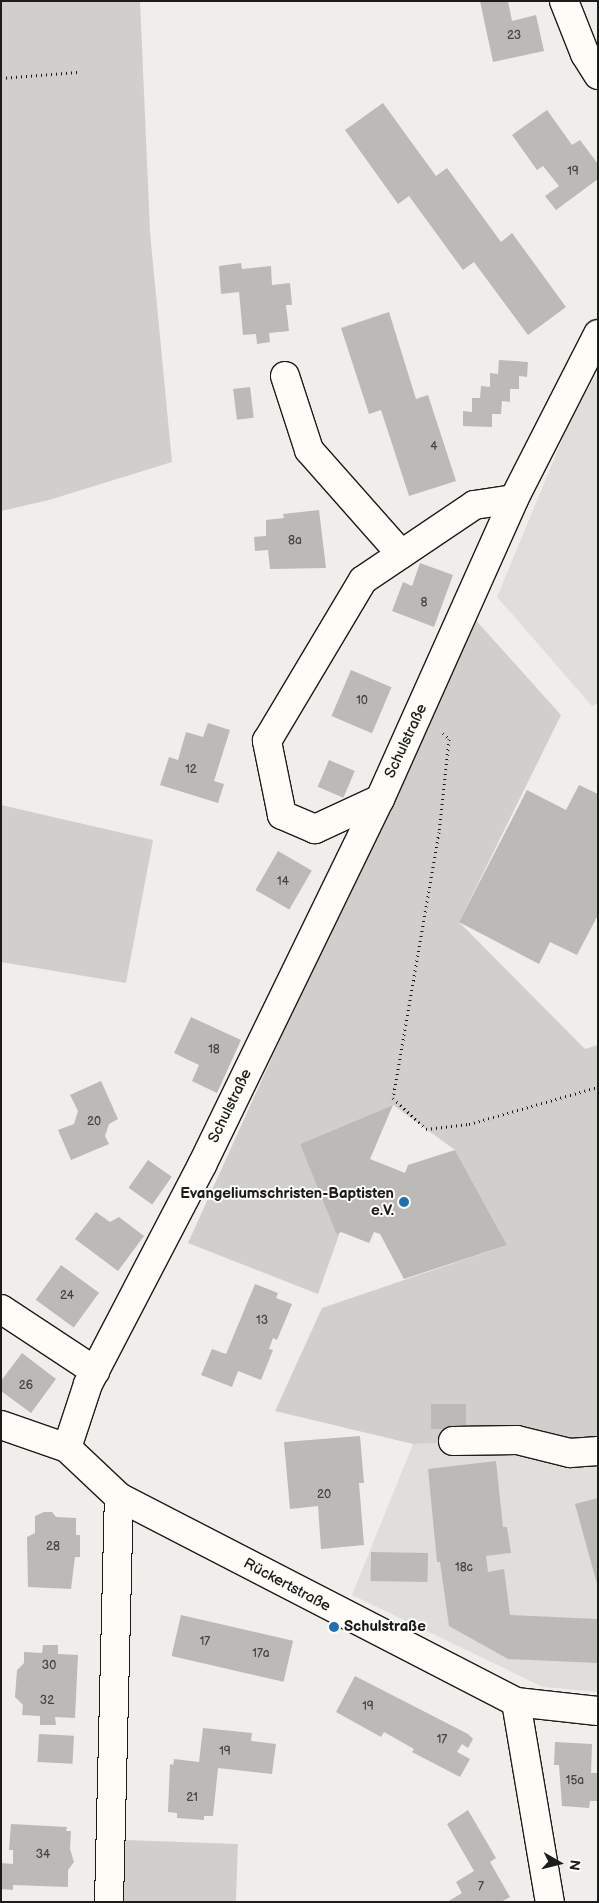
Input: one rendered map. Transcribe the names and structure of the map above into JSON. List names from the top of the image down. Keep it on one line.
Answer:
{"streets":{"street":["Schulstraße","Rückertstraße"]},"places":["Evangeliumschristen-Baptisten e.V.","Schulstraße"],"house_numbers":["23","19","4","8a","8","10","12","14","18","20","24","13","26","20","28","18c","17","17a","30","32","19","17","19","15a","21","34","7"],"north":"right"}
